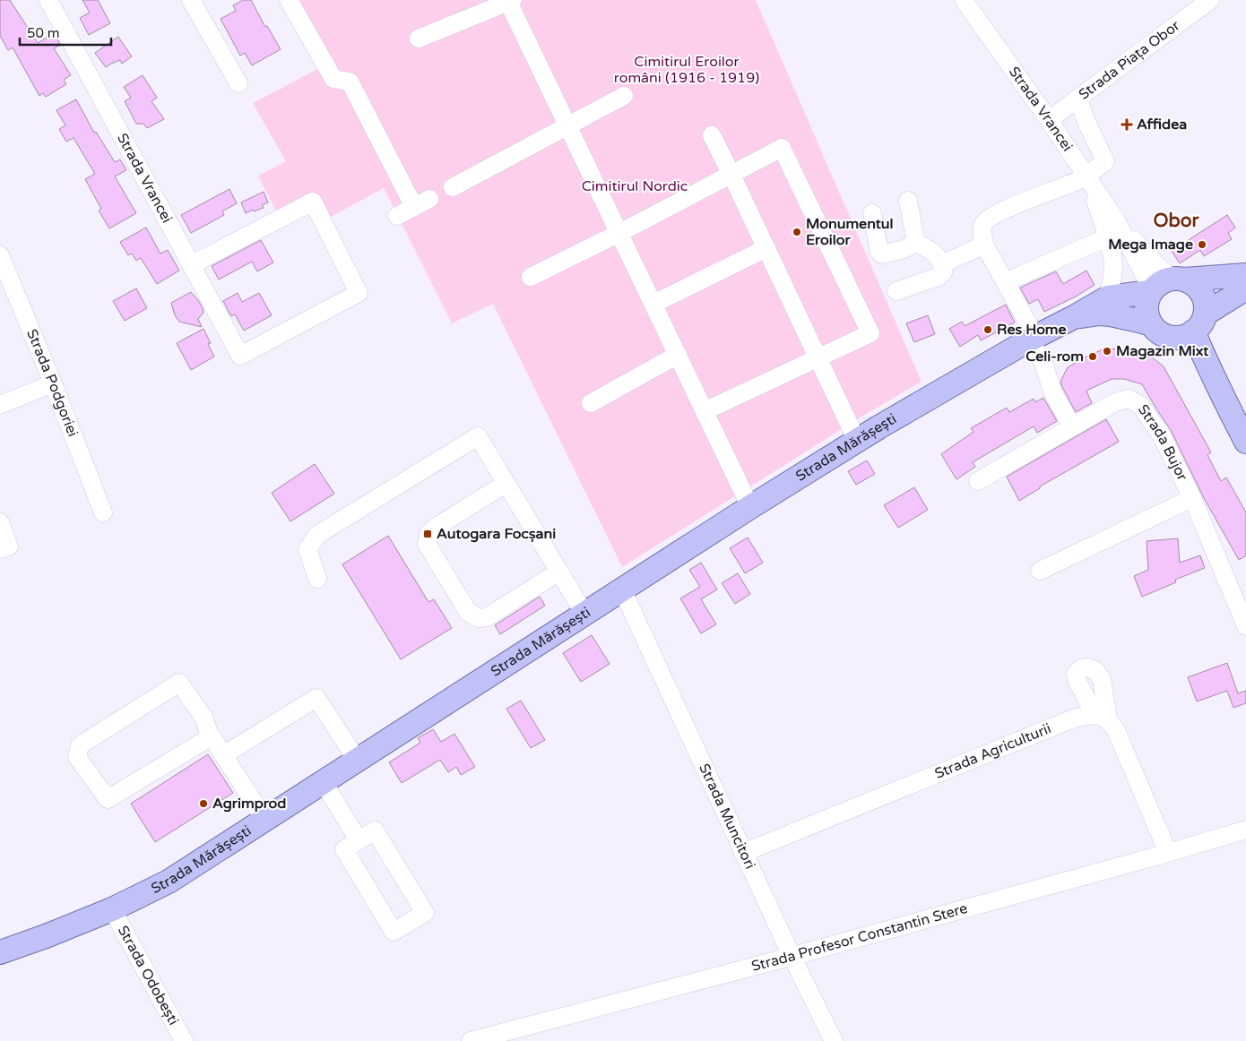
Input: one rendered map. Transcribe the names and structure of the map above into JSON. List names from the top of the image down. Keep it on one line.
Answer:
{"streets":{"main road":["Strada Mărășești"],"street":["Strada Piața Obor","Strada Vrancei","Strada Podgoriei","Strada Bujor","Strada Agriculturii","Strada Muncitori","Strada Profesor Constantin Stere","Strada Odobești"]},"crossings":[["Strada Piața Obor","Strada Vrancei"],["Strada Vrancei","Strada Mărășești"],["Strada Mărășești","Strada Muncitori"],["Strada Mărășești","Strada Odobești"],["Strada Agriculturii","Strada Muncitori"],["Strada Agriculturii","Strada Profesor Constantin Stere"],["Strada Muncitori","Strada Profesor Constantin Stere"]],"districts":["Obor"],"parks":["Cimitirul Eroilor români (1916 - 1919)","Cimitirul Nordic"],"places":{"health":["Affidea"],"other":["Monumentul Eroilor","Mega Image","Res Home","Magazin Mixt","Celi-rom","Agrimprod"],"transit":["Autogara Focșani"]},"scale_bar":"50 m"}
